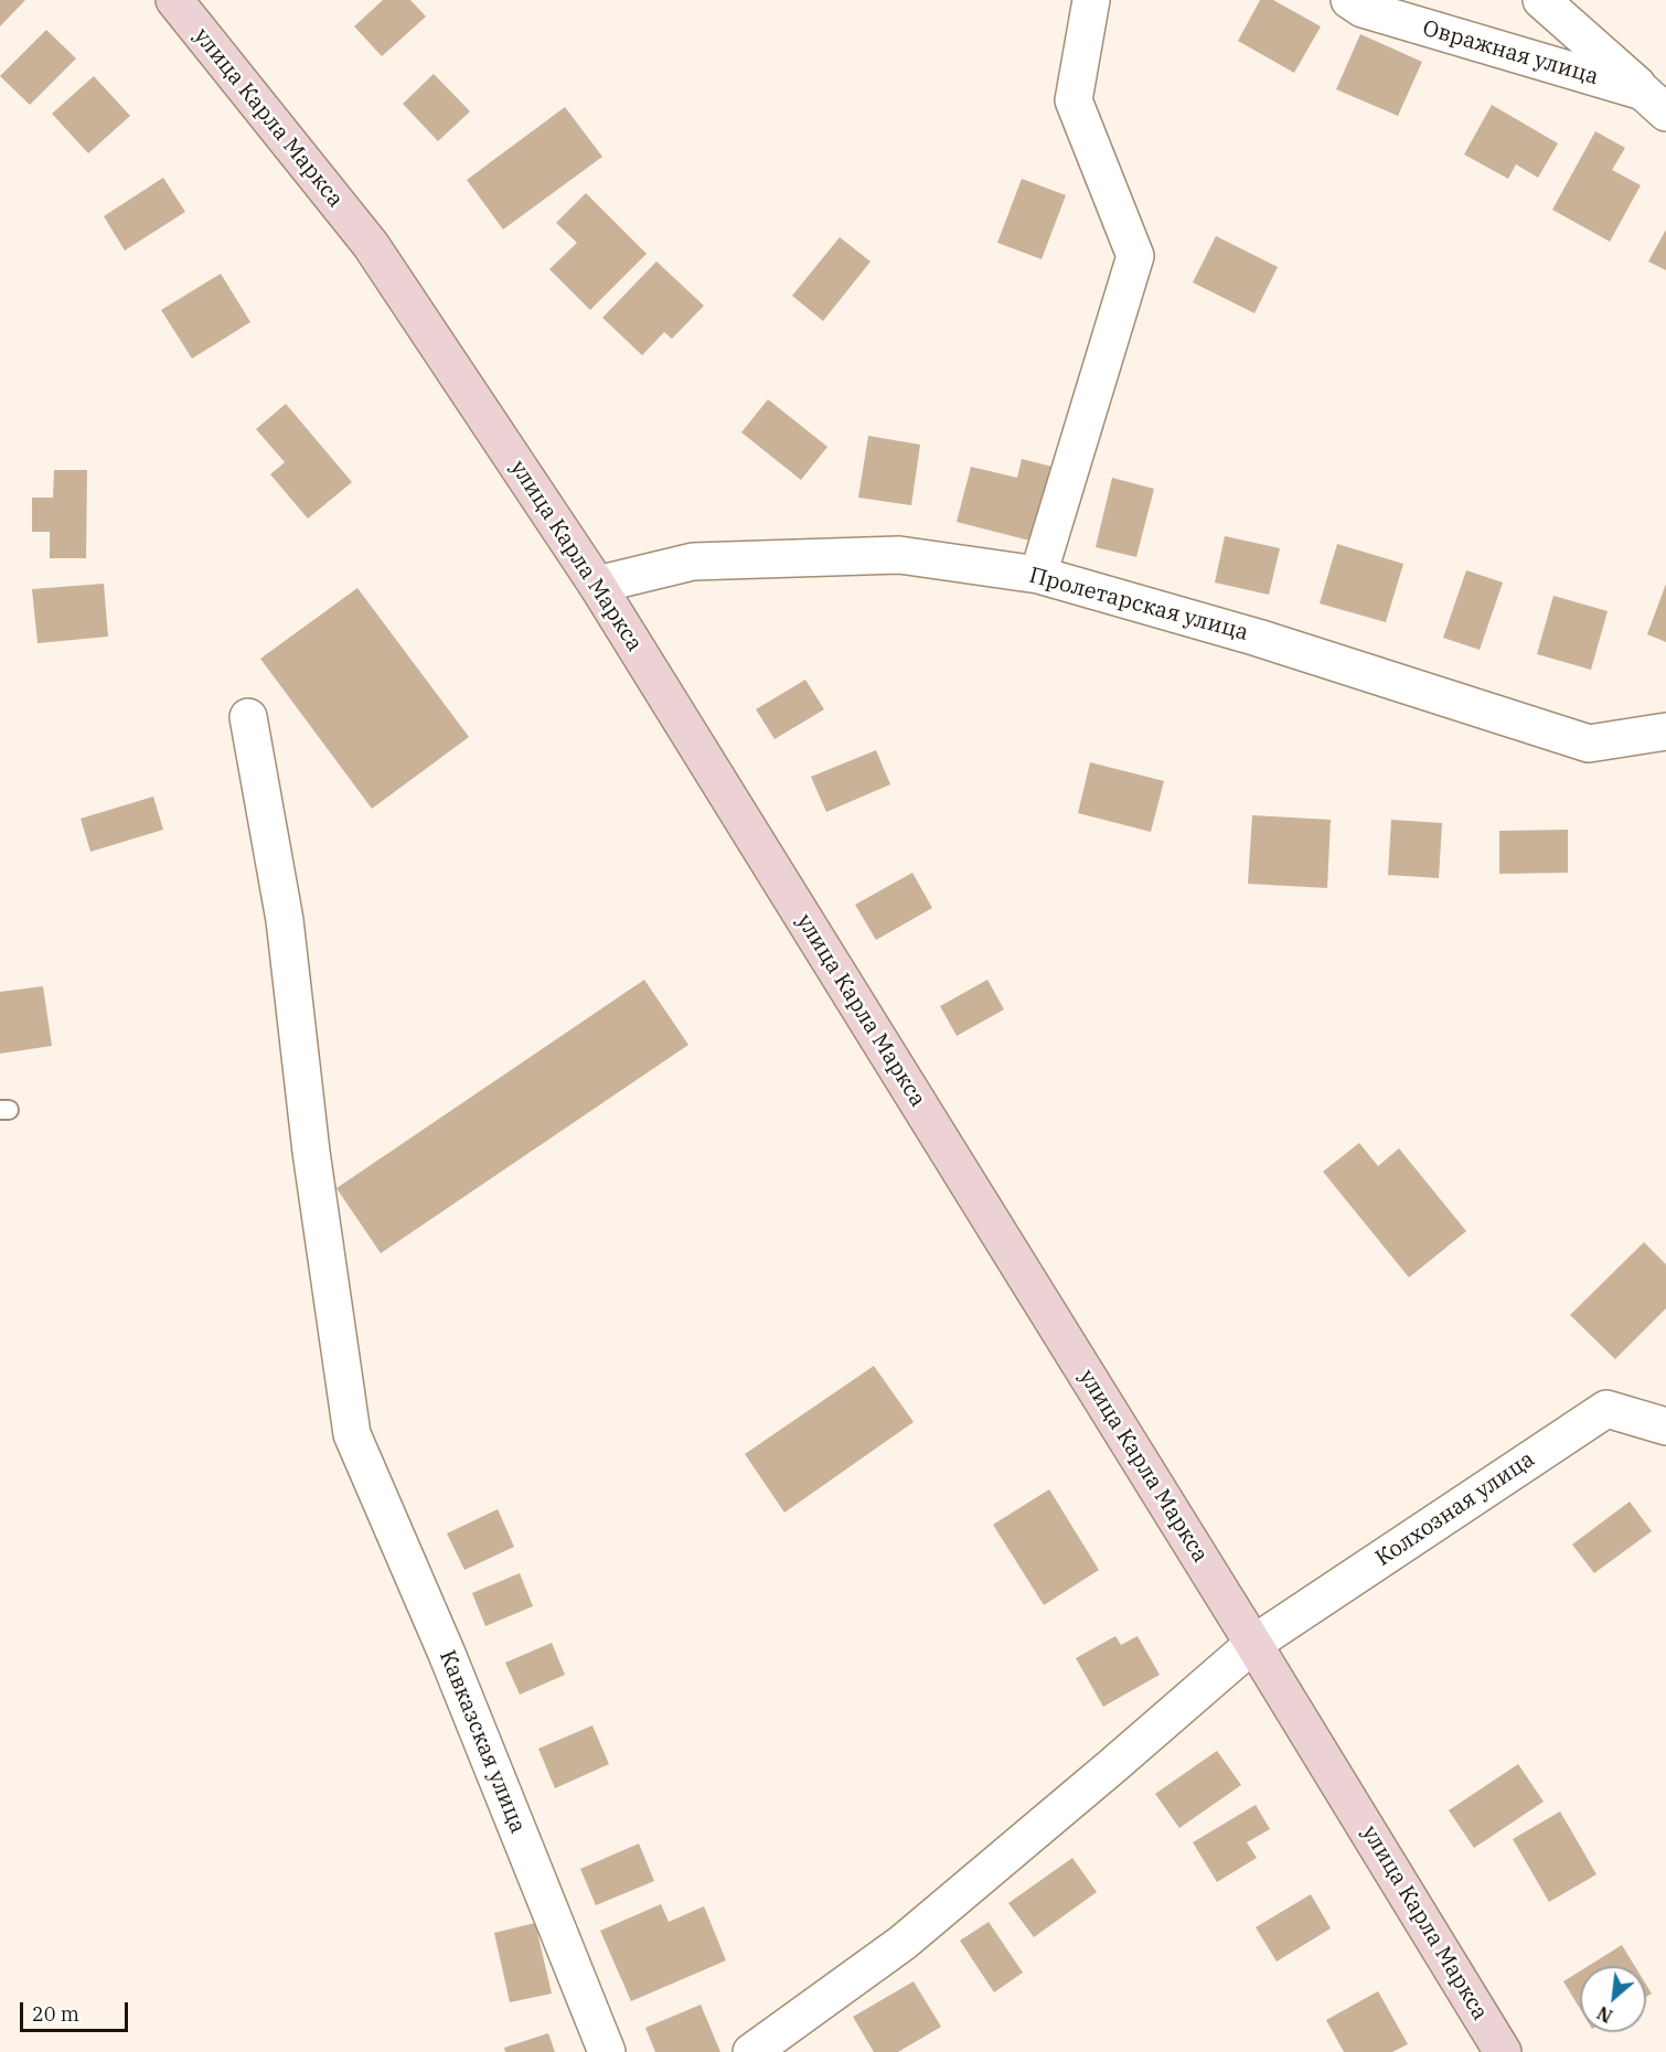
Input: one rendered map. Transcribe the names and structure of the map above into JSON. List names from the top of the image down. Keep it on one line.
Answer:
{"streets":{"street":["Овражная улица","улица Карла Маркса","Пролетарская улица","Колхозная улица","Кавказская улица"]},"crossings":[["улица Карла Маркса","Пролетарская улица"],["улица Карла Маркса","Колхозная улица"]],"scale_bar":"20 m","north":"bottom left"}
